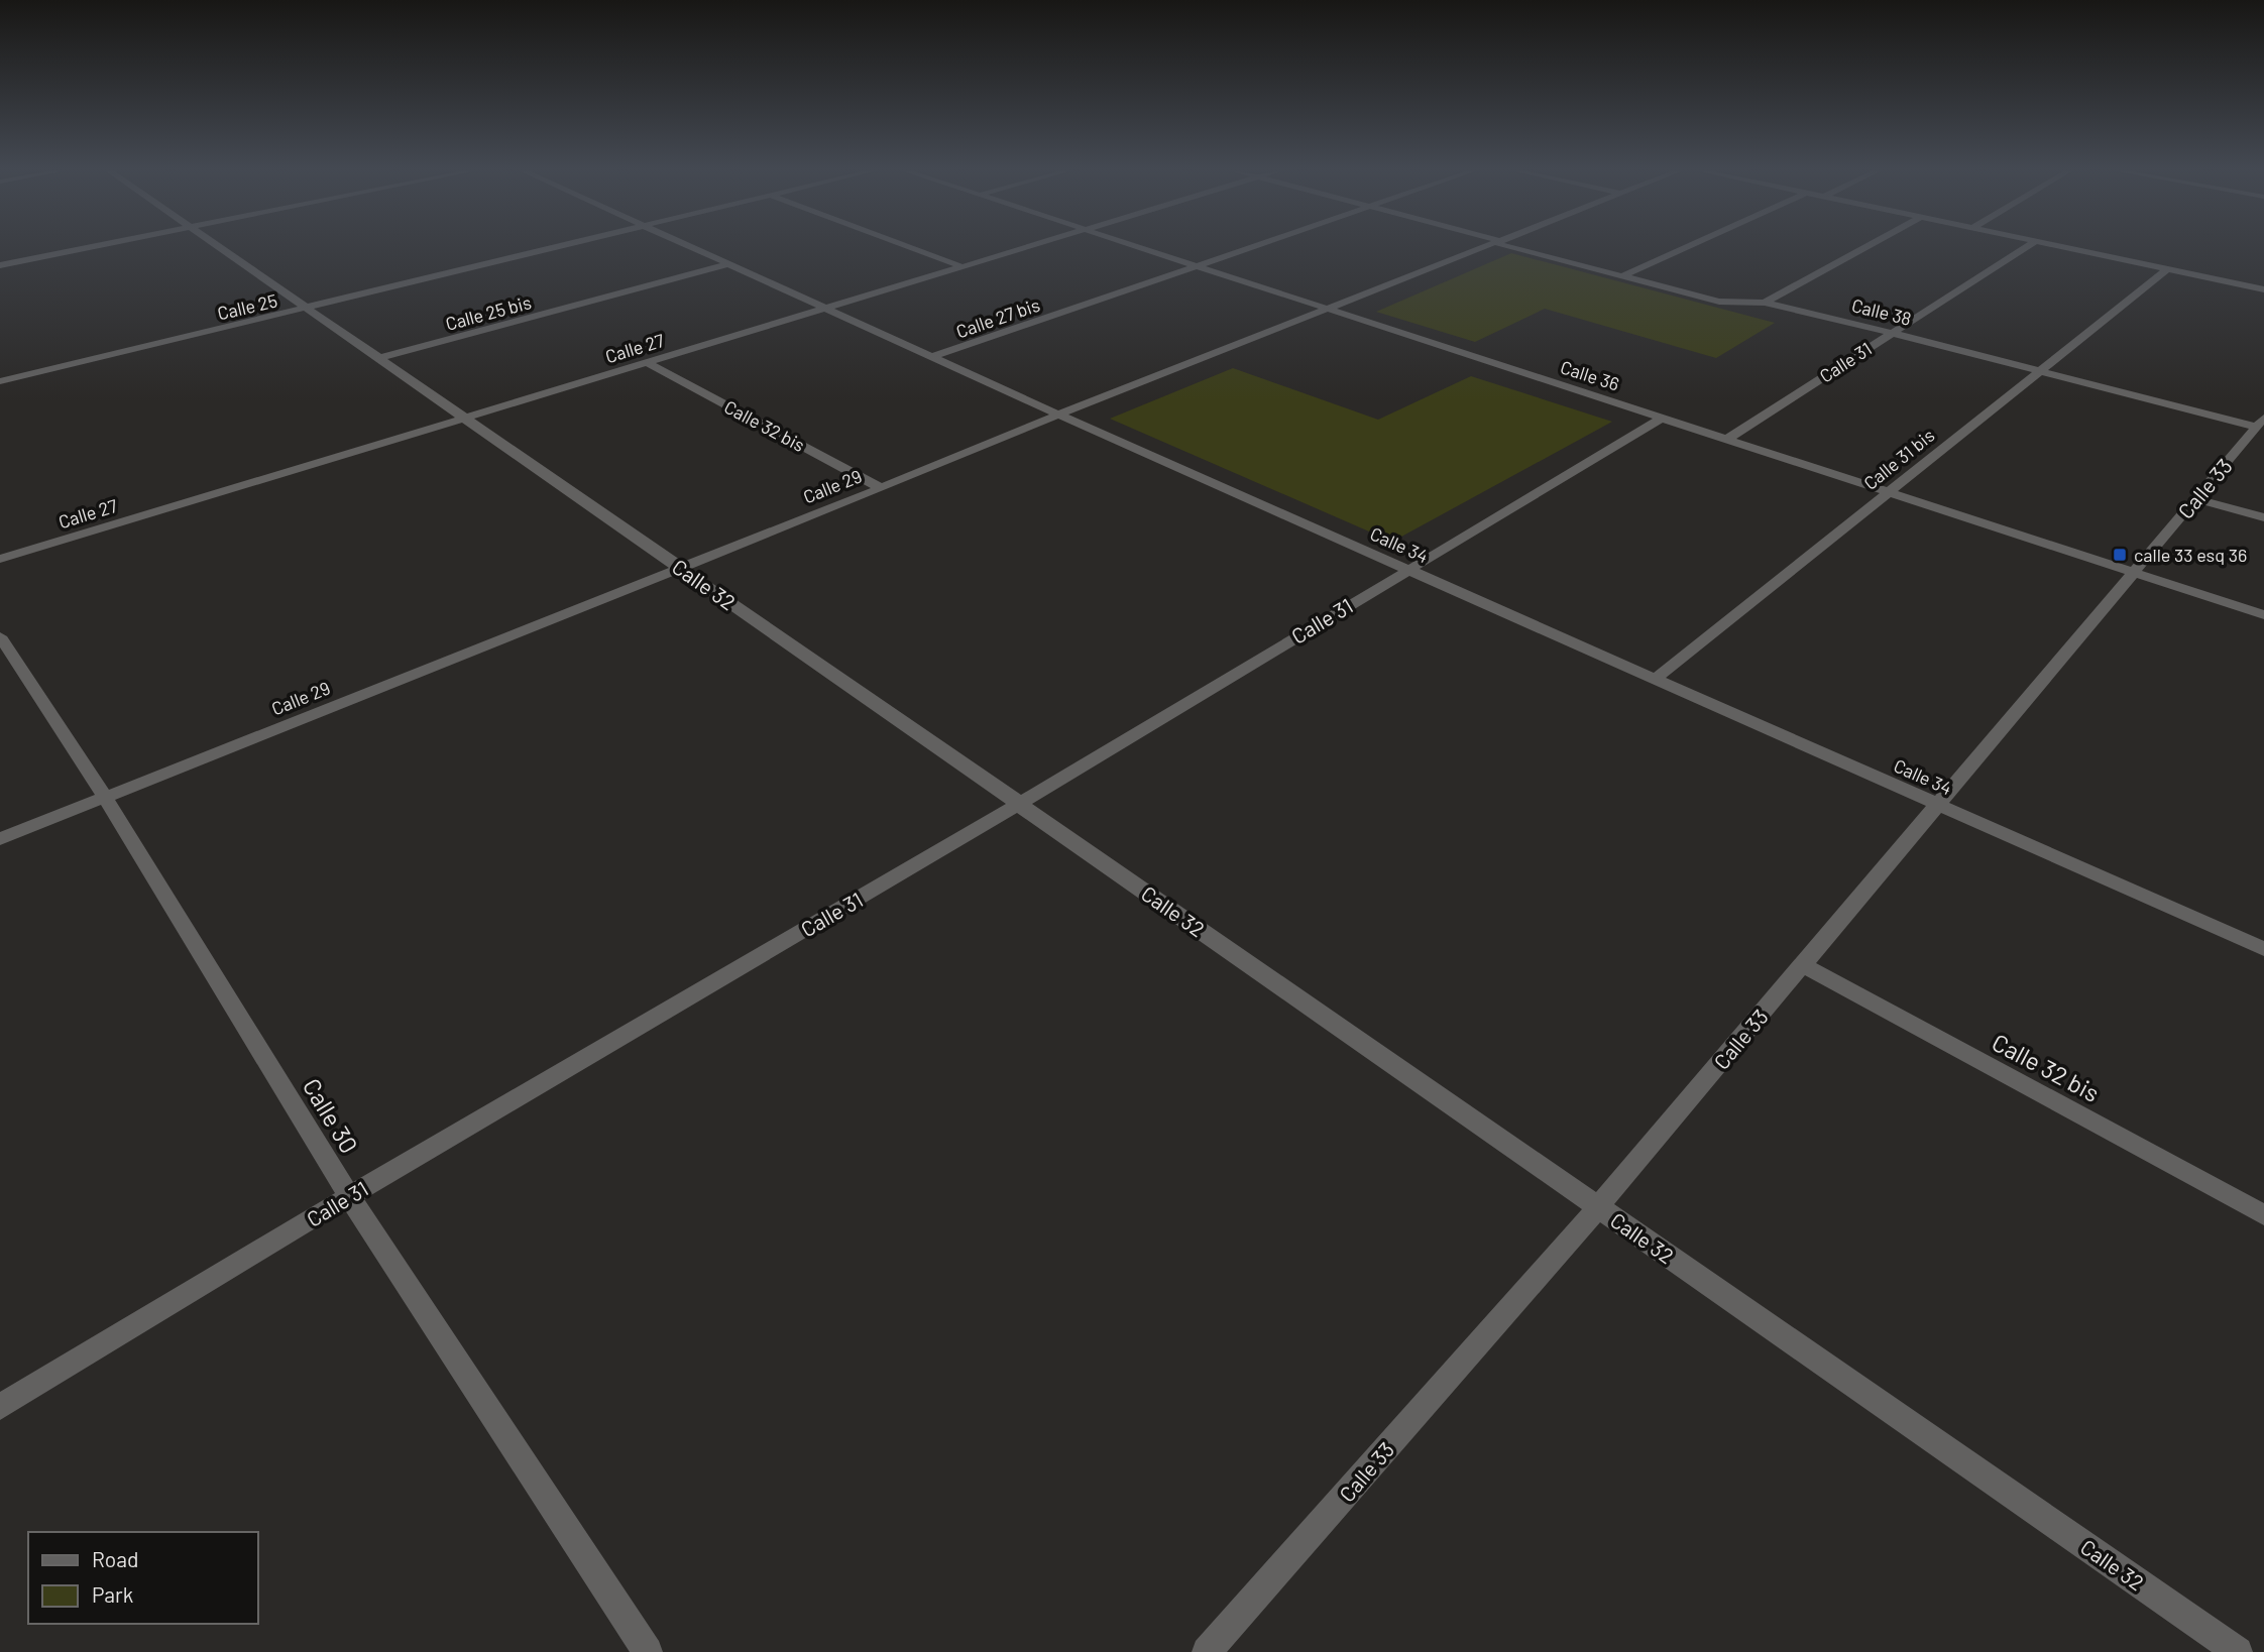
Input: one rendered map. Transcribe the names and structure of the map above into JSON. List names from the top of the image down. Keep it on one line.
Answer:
{"streets":{"street":["Calle 25","Calle 38","Calle 25 bis","Calle 27 bis","Calle 27","Calle 31","Calle 36","Calle 32 bis","Calle 31 bis","Calle 29","Calle 33","Calle 34","Calle 32","Calle 30"]},"crossings":[["Calle 25","Calle 32"],["Calle 38","Calle 31"],["Calle 38","Calle 31 bis"],["Calle 38","Calle 33"],["Calle 25 bis","Calle 34"],["Calle 25 bis","Calle 32"],["Calle 27 bis","Calle 36"],["Calle 27 bis","Calle 34"],["Calle 27","Calle 32 bis"],["Calle 27","Calle 34"],["Calle 27","Calle 32"],["Calle 31","Calle 36"],["Calle 31","Calle 34"],["Calle 31","Calle 32"],["Calle 31","Calle 30"],["Calle 36","Calle 31 bis"],["Calle 36","Calle 29"],["Calle 36","Calle 33"],["Calle 32 bis","Calle 29"],["Calle 32 bis","Calle 33"],["Calle 31 bis","Calle 34"],["Calle 29","Calle 34"],["Calle 29","Calle 32"],["Calle 29","Calle 30"],["Calle 33","Calle 34"],["Calle 33","Calle 32"]],"places":{"transit":["calle 33 esq 36"]},"legend":["Road","Park"]}
